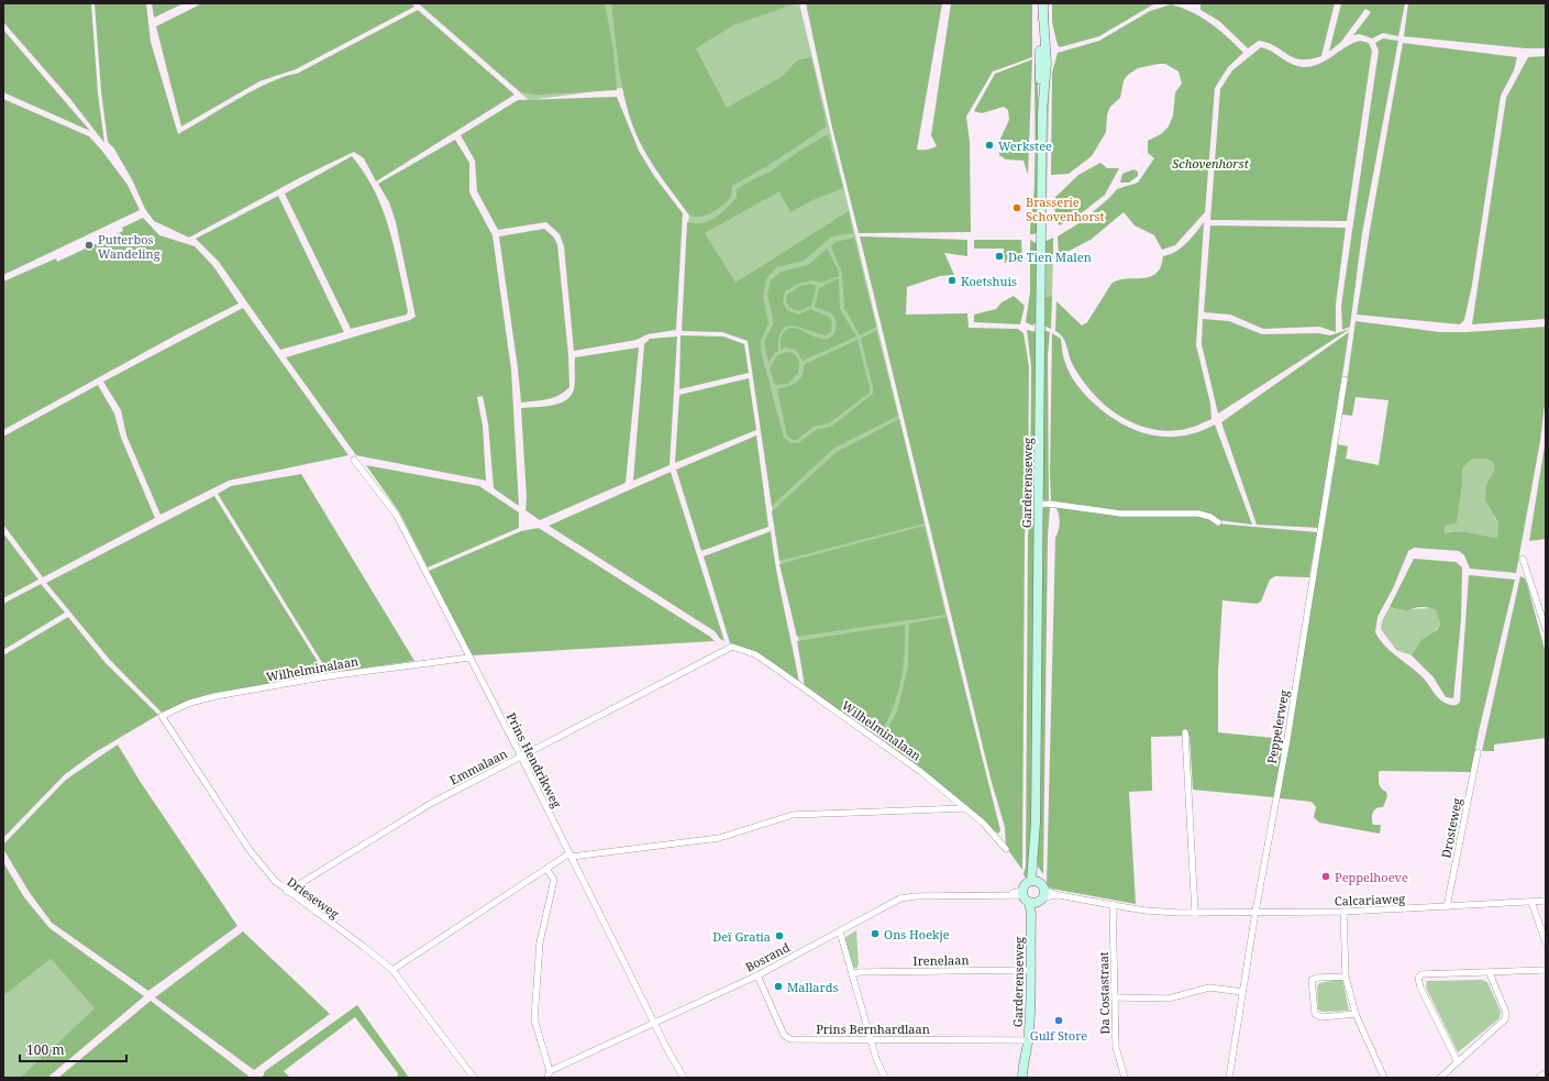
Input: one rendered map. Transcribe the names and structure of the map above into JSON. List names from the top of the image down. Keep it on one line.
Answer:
{"streets":{"main road":["Garderenseweg"],"street":["Wilhelminalaan","Peppelerweg","Prins Hendrikweg","Emmalaan","Drosteweg","Drieseweg","Calcariaweg","Bosrand","Irenelaan","Da Costastraat","Prins Bernhardlaan"]},"crossings":[["Garderenseweg","Bosrand"],["Garderenseweg","Irenelaan"],["Garderenseweg","Prins Bernhardlaan"],["Wilhelminalaan","Prins Hendrikweg"],["Wilhelminalaan","Emmalaan"],["Wilhelminalaan","Drieseweg"],["Peppelerweg","Calcariaweg"],["Prins Hendrikweg","Emmalaan"],["Prins Hendrikweg","Bosrand"],["Emmalaan","Drieseweg"],["Drosteweg","Calcariaweg"],["Calcariaweg","Da Costastraat"],["Bosrand","Prins Bernhardlaan"]],"parks":["Schovenhorst"],"places":["Werkstee","Brasserie Schovenhorst","Putterbos Wandeling","De Tien Malen","Koetshuis","Peppelhoeve","Ons Hoekje","Deï Gratia","Mallards","Gulf Store"],"scale_bar":"100 m"}
